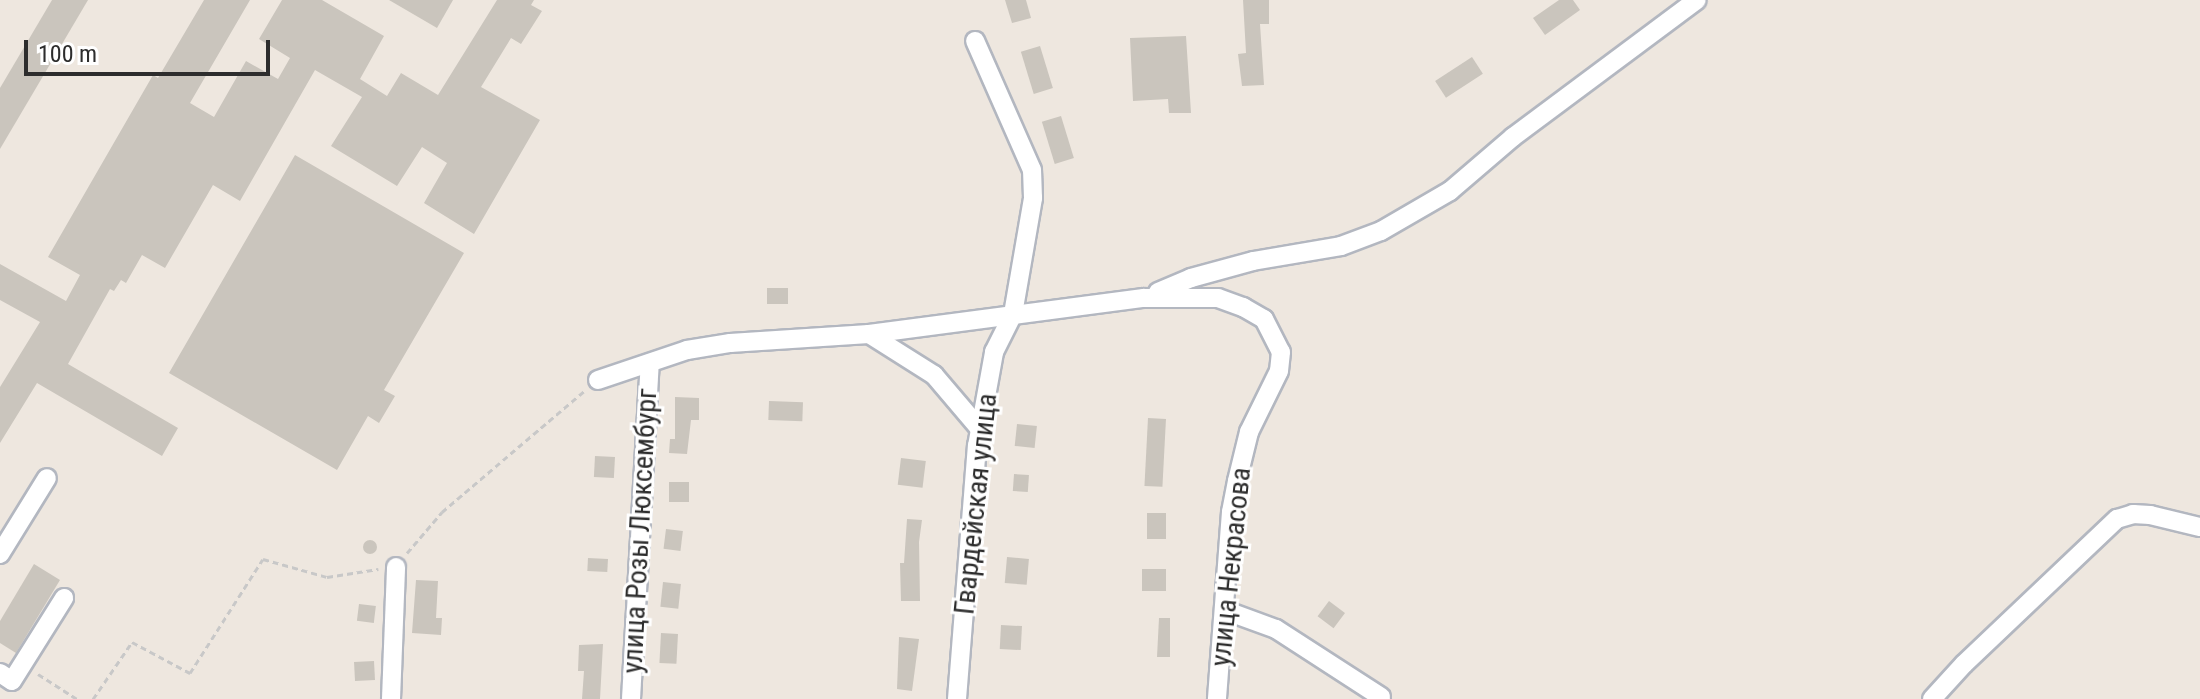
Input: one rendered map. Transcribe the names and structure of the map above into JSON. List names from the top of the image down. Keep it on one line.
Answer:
{"streets":{"street":["Гвардейская улица","улица Розы Люксембург","улица Некрасова"]},"scale_bar":"100 m"}
